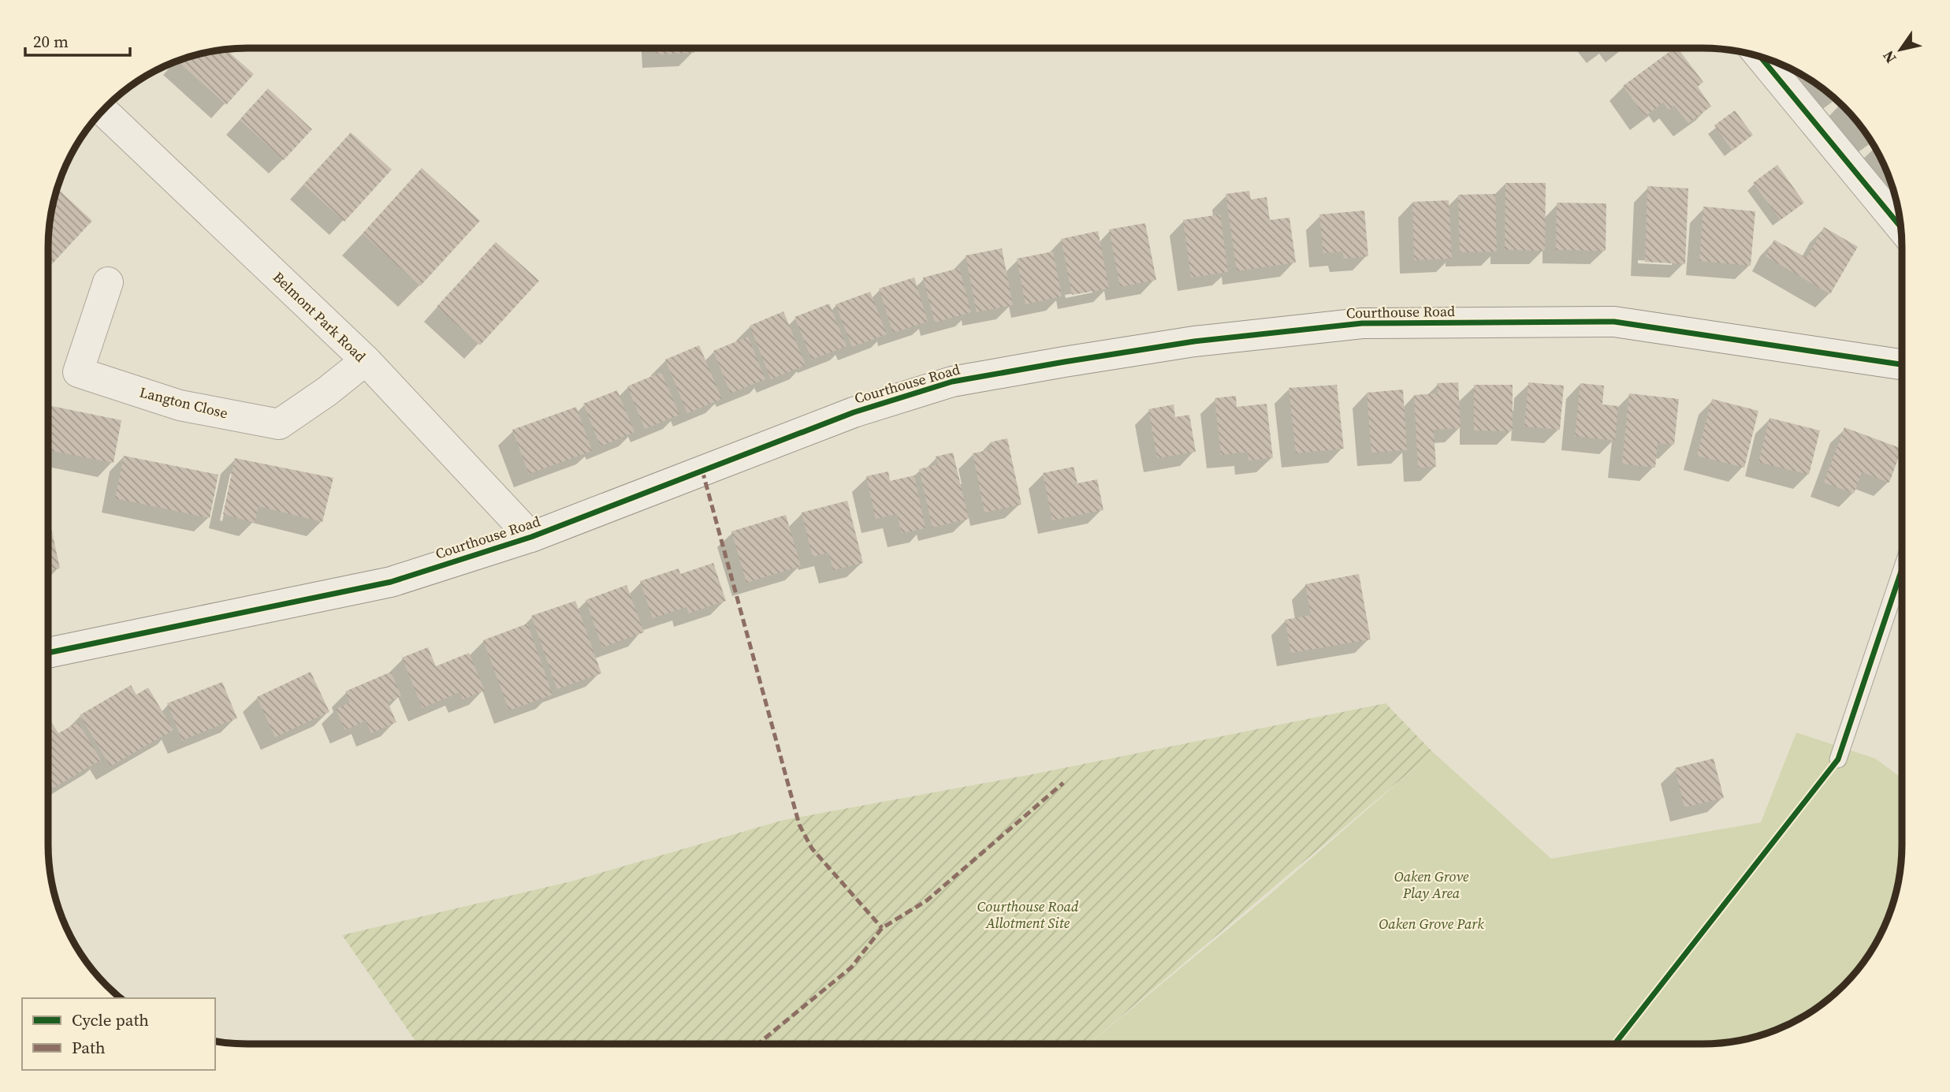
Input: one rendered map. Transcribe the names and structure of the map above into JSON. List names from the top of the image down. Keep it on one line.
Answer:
{"streets":{"street":["Courthouse Road","Belmont Park Road","Langton Close"]},"crossings":[["Courthouse Road","Belmont Park Road"],["Belmont Park Road","Langton Close"]],"parks":["Oaken Grove Play Area","Courthouse Road Allotment Site","Oaken Grove Park"],"legend":["Cycle path","Path"],"scale_bar":"20 m","north":"bottom left"}
